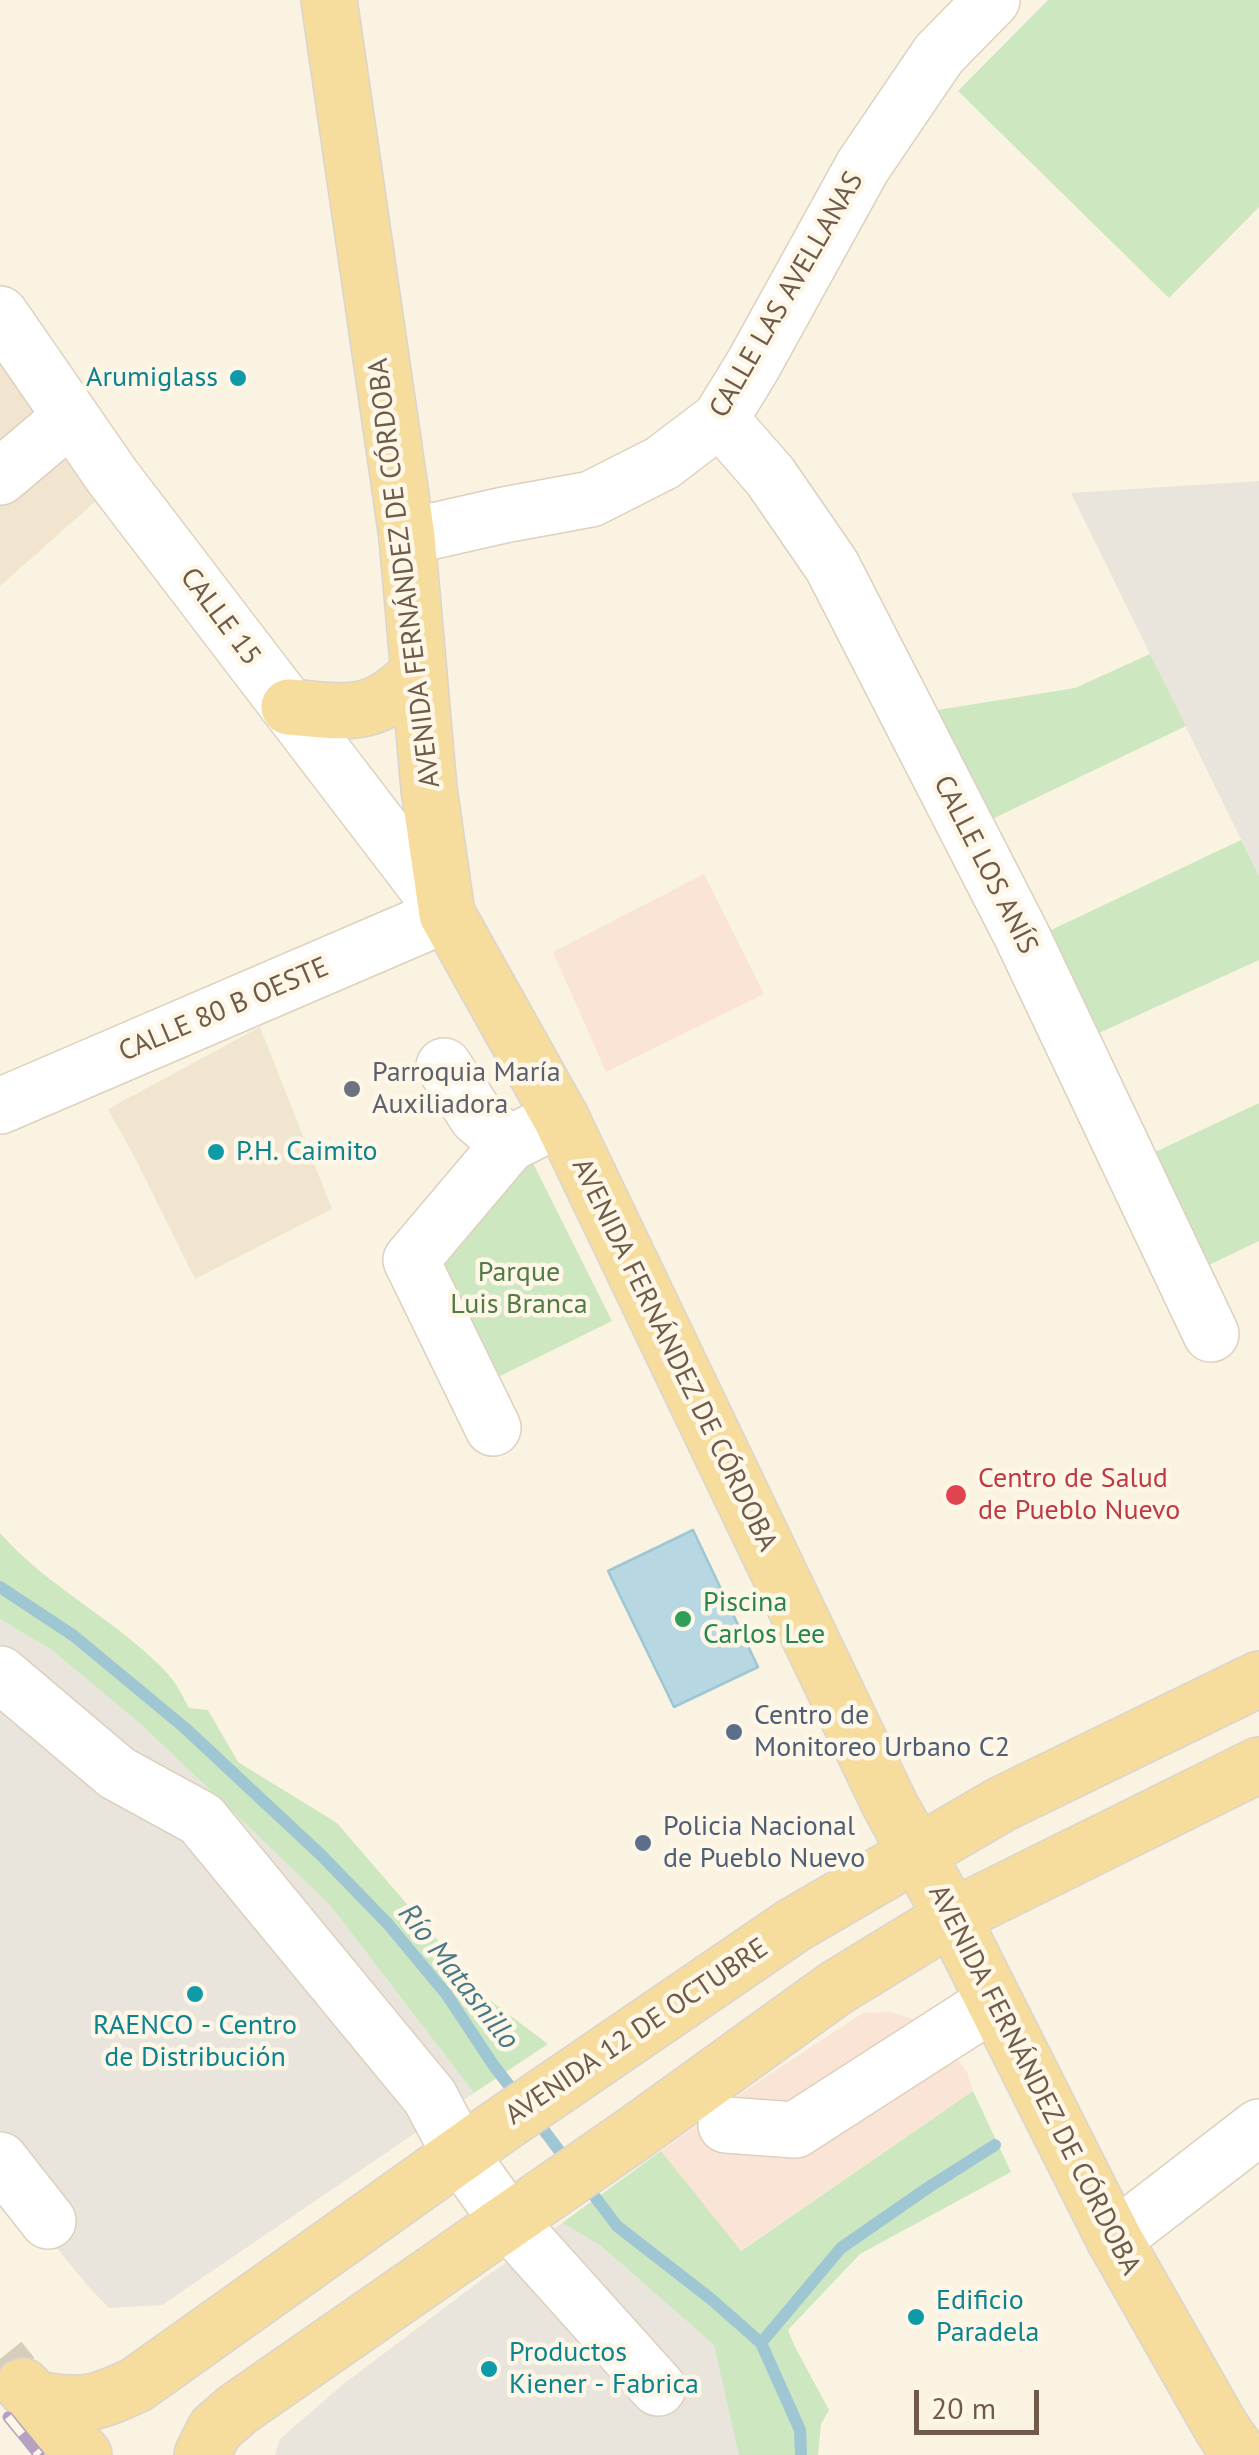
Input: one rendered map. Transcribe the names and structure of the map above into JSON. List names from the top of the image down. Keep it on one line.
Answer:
{"streets":{"main road":["AVENIDA FERNÁNDEZ DE CÓRDOBA","AVENIDA 12 DE OCTUBRE"],"street":["CALLE LAS AVELLANAS","CALLE 15","CALLE LOS ANÍS","CALLE 80 B OESTE"]},"crossings":[["CALLE LAS AVELLANAS","AVENIDA FERNÁNDEZ DE CÓRDOBA"],["CALLE LAS AVELLANAS","CALLE LOS ANÍS"],["AVENIDA FERNÁNDEZ DE CÓRDOBA","CALLE 15"],["AVENIDA FERNÁNDEZ DE CÓRDOBA","CALLE 80 B OESTE"],["AVENIDA FERNÁNDEZ DE CÓRDOBA","AVENIDA 12 DE OCTUBRE"],["CALLE 15","CALLE 80 B OESTE"]],"water":["Río Matasnillo"],"parks":["Parque Luis Branca"],"places":["Arumiglass","Parroquia María Auxiliadora","P.H. Caimito","Centro de Salud de Pueblo Nuevo","Piscina Carlos Lee","Centro de Monitoreo Urbano C2","Policia Nacional de Pueblo Nuevo","RAENCO - Centro de Distribución","Edificio Paradela","Productos Kiener - Fabrica"],"scale_bar":"20 m"}
